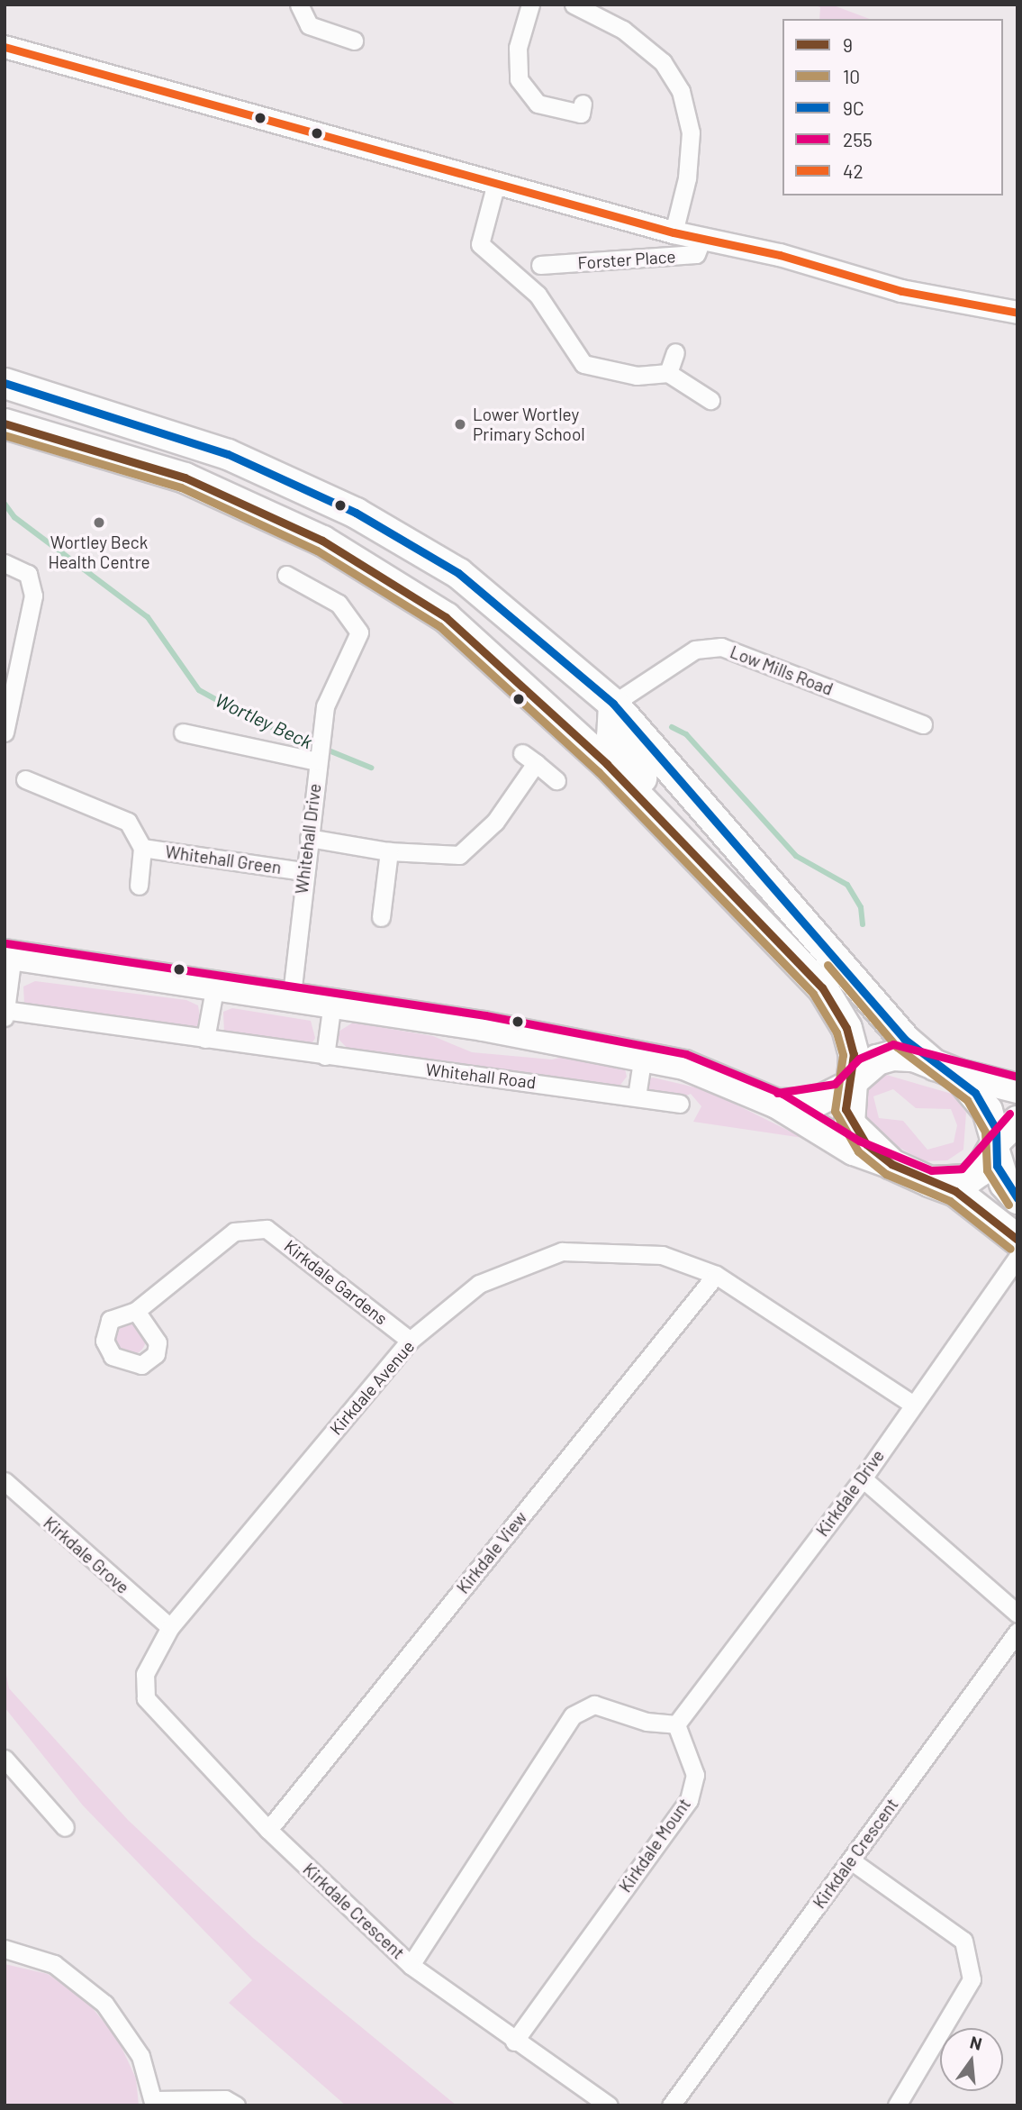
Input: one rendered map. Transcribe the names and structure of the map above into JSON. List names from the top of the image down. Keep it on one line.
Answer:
{"streets":{"street":["Forster Place","Low Mills Road","Whitehall Drive","Whitehall Green","Whitehall Road","Kirkdale Gardens","Kirkdale Avenue","Kirkdale Drive","Kirkdale View","Kirkdale Grove","Kirkdale Mount","Kirkdale Crescent"]},"crossings":[["Whitehall Drive","Whitehall Green"],["Kirkdale Gardens","Kirkdale Avenue"],["Kirkdale Avenue","Kirkdale Drive"],["Kirkdale Avenue","Kirkdale View"],["Kirkdale Avenue","Kirkdale Grove"],["Kirkdale Avenue","Kirkdale Crescent"],["Kirkdale Drive","Kirkdale Mount"],["Kirkdale View","Kirkdale Crescent"],["Kirkdale Mount","Kirkdale Crescent"]],"water":["Wortley Beck"],"places":["Lower Wortley Primary School","Wortley Beck Health Centre"],"lines":["transit line 42","transit line 9C","transit line 9","transit line 10","transit line 255"],"legend":["9","10","9C","255","42"],"north":"top"}
